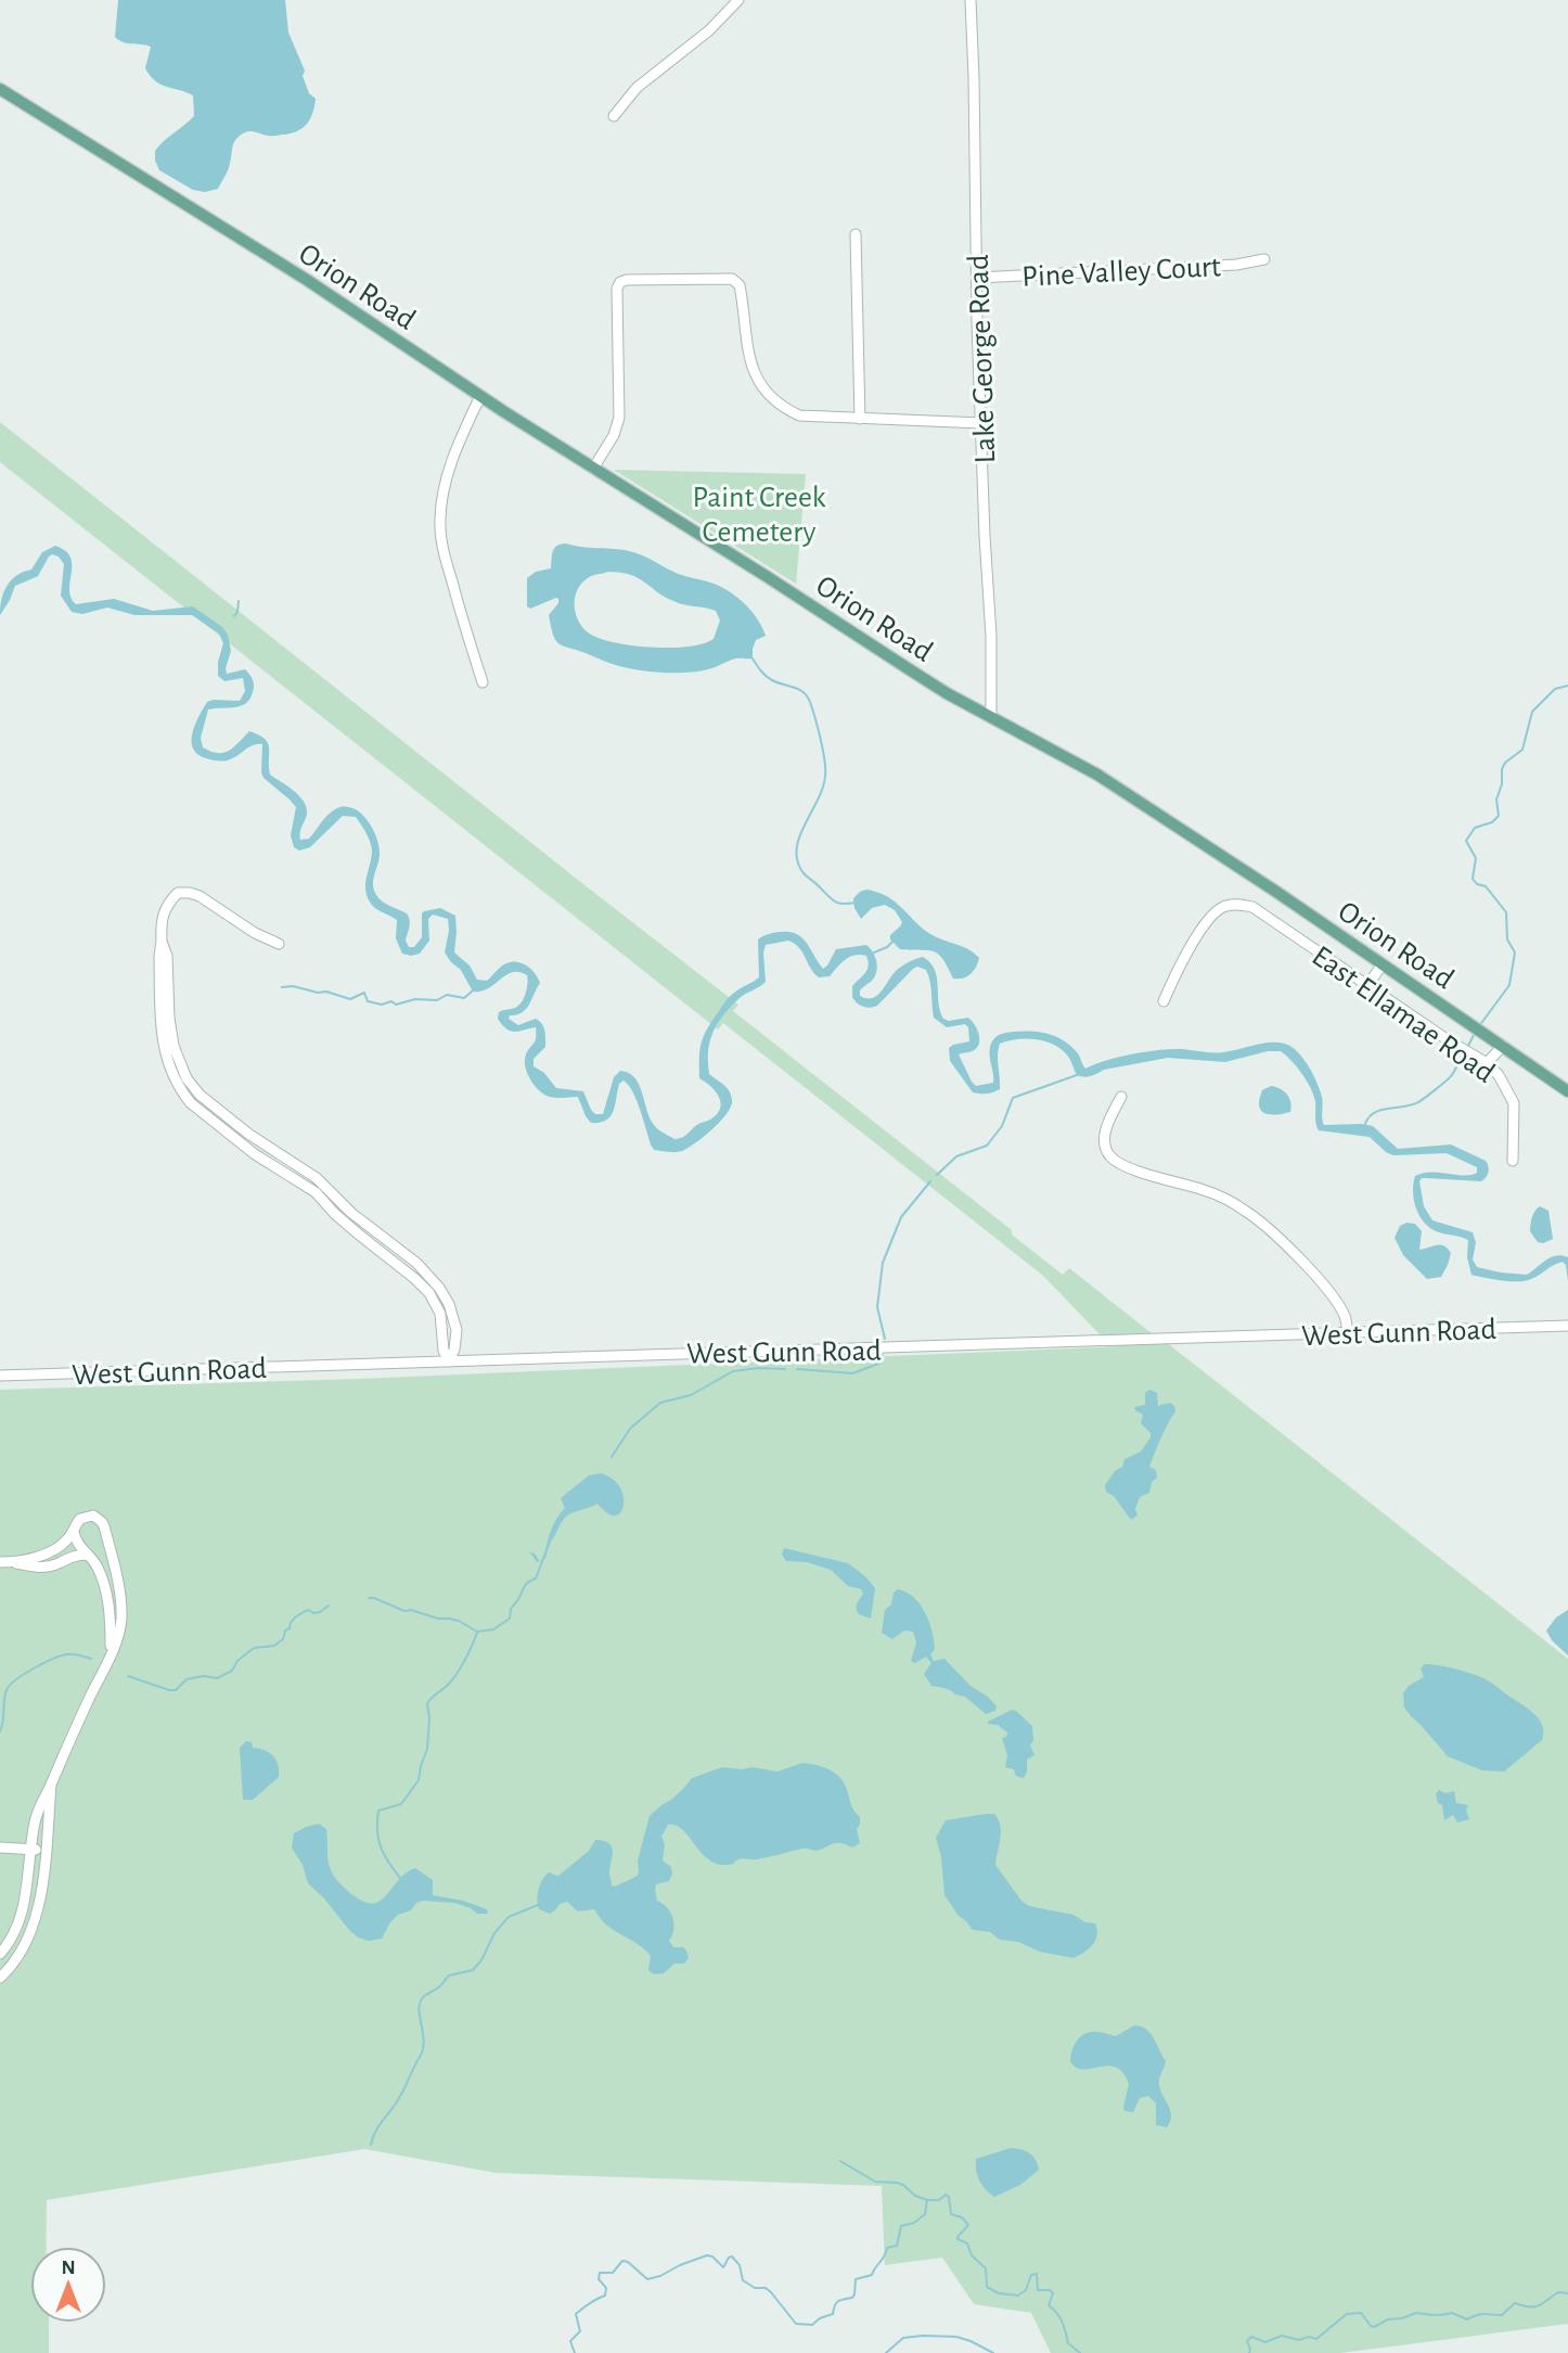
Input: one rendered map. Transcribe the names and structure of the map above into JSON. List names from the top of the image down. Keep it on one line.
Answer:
{"streets":{"main road":["Orion Road"],"street":["Pine Valley Court","Lake George Road","East Ellamae Road","West Gunn Road"]},"crossings":[["Pine Valley Court","Lake George Road"],["Orion Road","Lake George Road"]],"parks":["Paint Creek Cemetery"],"north":"top"}
